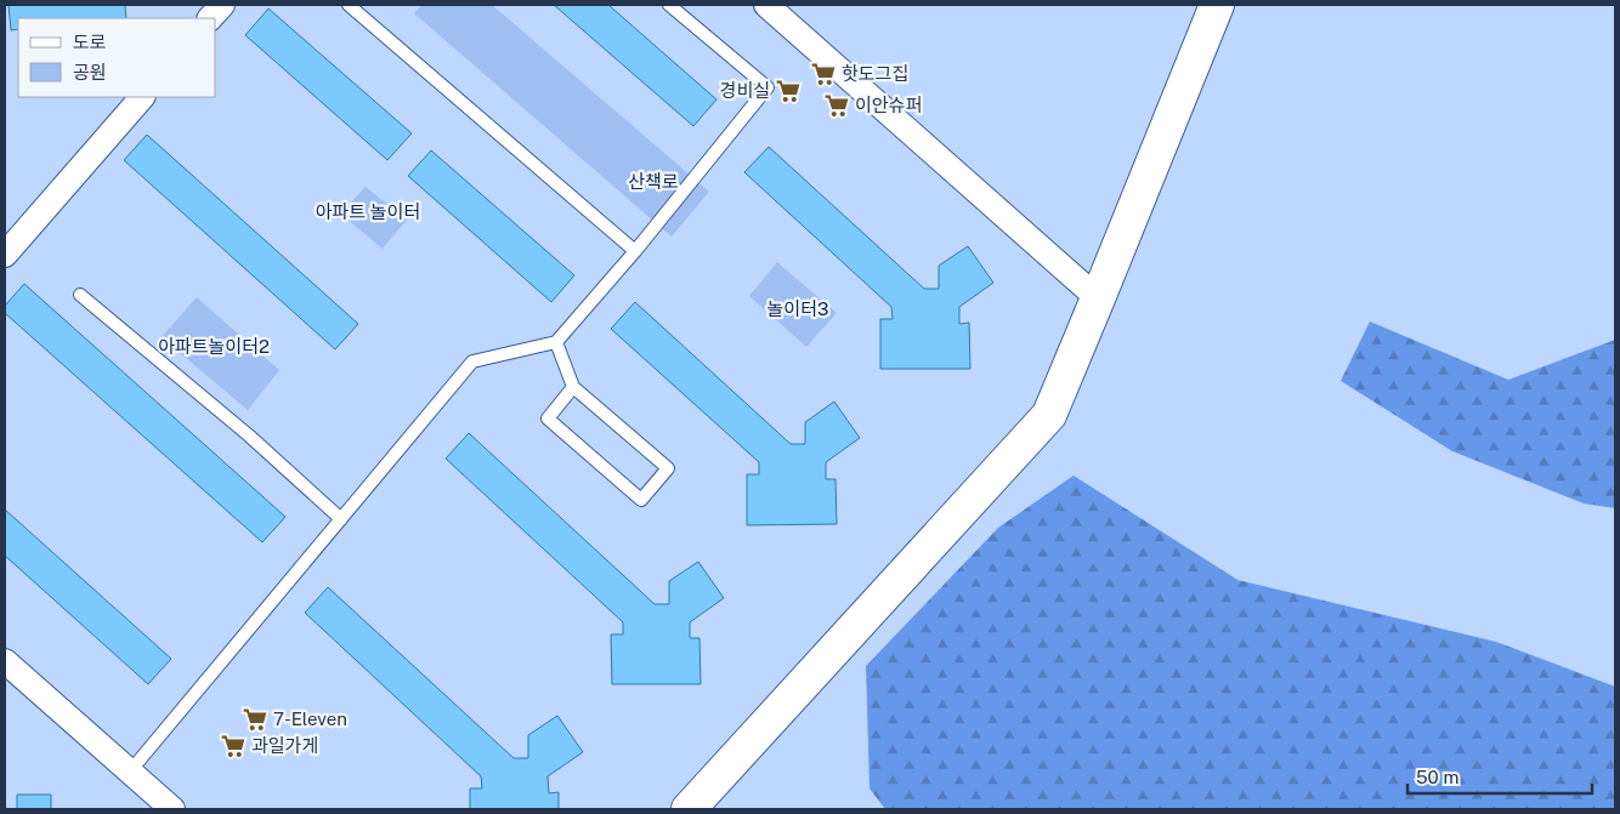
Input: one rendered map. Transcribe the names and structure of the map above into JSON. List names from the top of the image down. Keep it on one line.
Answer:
{"parks":["산책로","아파트 놀이터","놀이터3","아파트놀이터2"],"places":{"supermarket":["핫도그집","경비실","이안슈퍼","7-Eleven","과일가게"]},"legend":["도로","공원"],"scale_bar":"50 m"}
